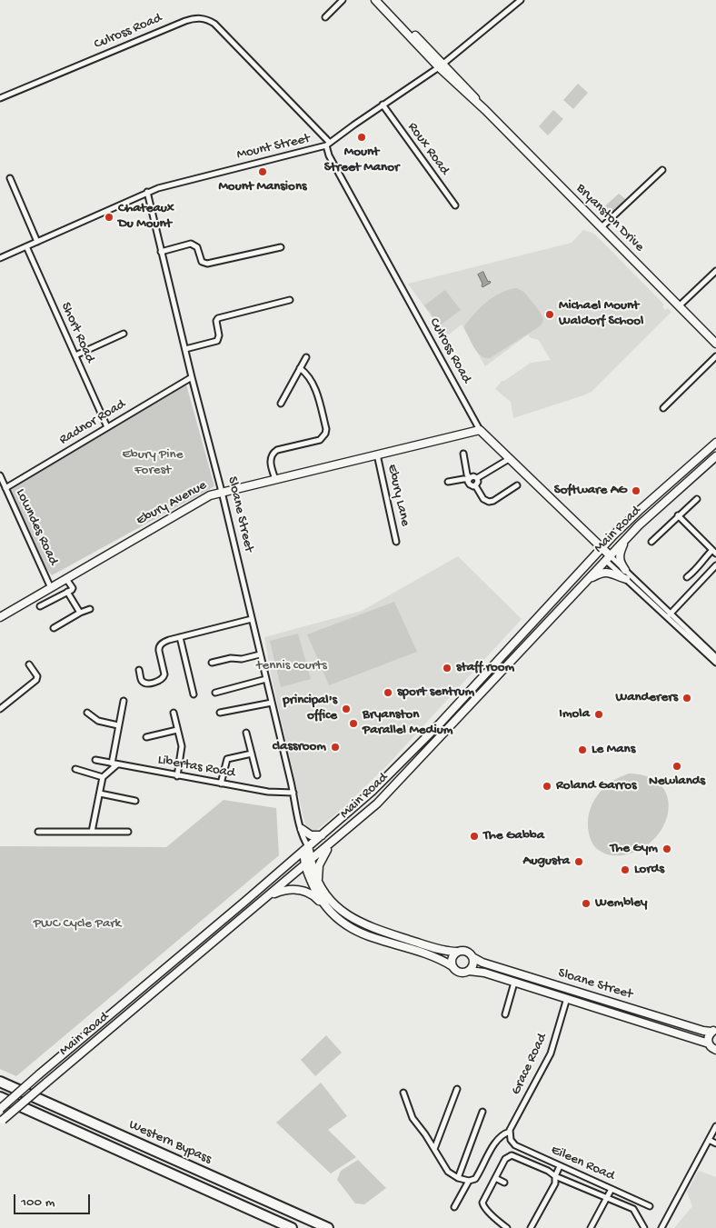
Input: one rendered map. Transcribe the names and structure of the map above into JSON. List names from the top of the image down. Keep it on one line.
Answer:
{"streets":{"highway":["Western Bypass"],"main road":["Culross Road","Bryanston Drive","Ebury Avenue","Sloane Street","Main Road"],"street":["Mount Street","Roux Road","Short Road","Radnor Road","Ebury Lane","Lowndes Road","Libertas Road","Grace Road","Eileen Road"]},"crossings":[["Culross Road","Mount Street"],["Culross Road","Ebury Avenue"],["Culross Road","Main Road"],["Mount Street","Roux Road"],["Mount Street","Bryanston Drive"],["Mount Street","Short Road"],["Mount Street","Sloane Street"],["Short Road","Radnor Road"],["Radnor Road","Sloane Street"],["Radnor Road","Lowndes Road"],["Ebury Lane","Ebury Avenue"],["Ebury Avenue","Sloane Street"],["Ebury Avenue","Lowndes Road"],["Sloane Street","Main Road"],["Sloane Street","Libertas Road"],["Sloane Street","Grace Road"],["Grace Road","Eileen Road"]],"parks":["Ebury Pine Forest","tennis courts","PWC Cycle Park"],"places":["Mount Street Manor","Mount Mansions","Chateaux Du Mount","Michael Mount Waldorf School","Software AG","staff room","sport sentrum","Wanderers","principal's office","Imola","Bryanston Parallel Medium","classroom","Le Mans","Newlands","Roland Garros","The Gabba","The Gym","Augusta","Lords","Wembley"],"scale_bar":"100 m"}
